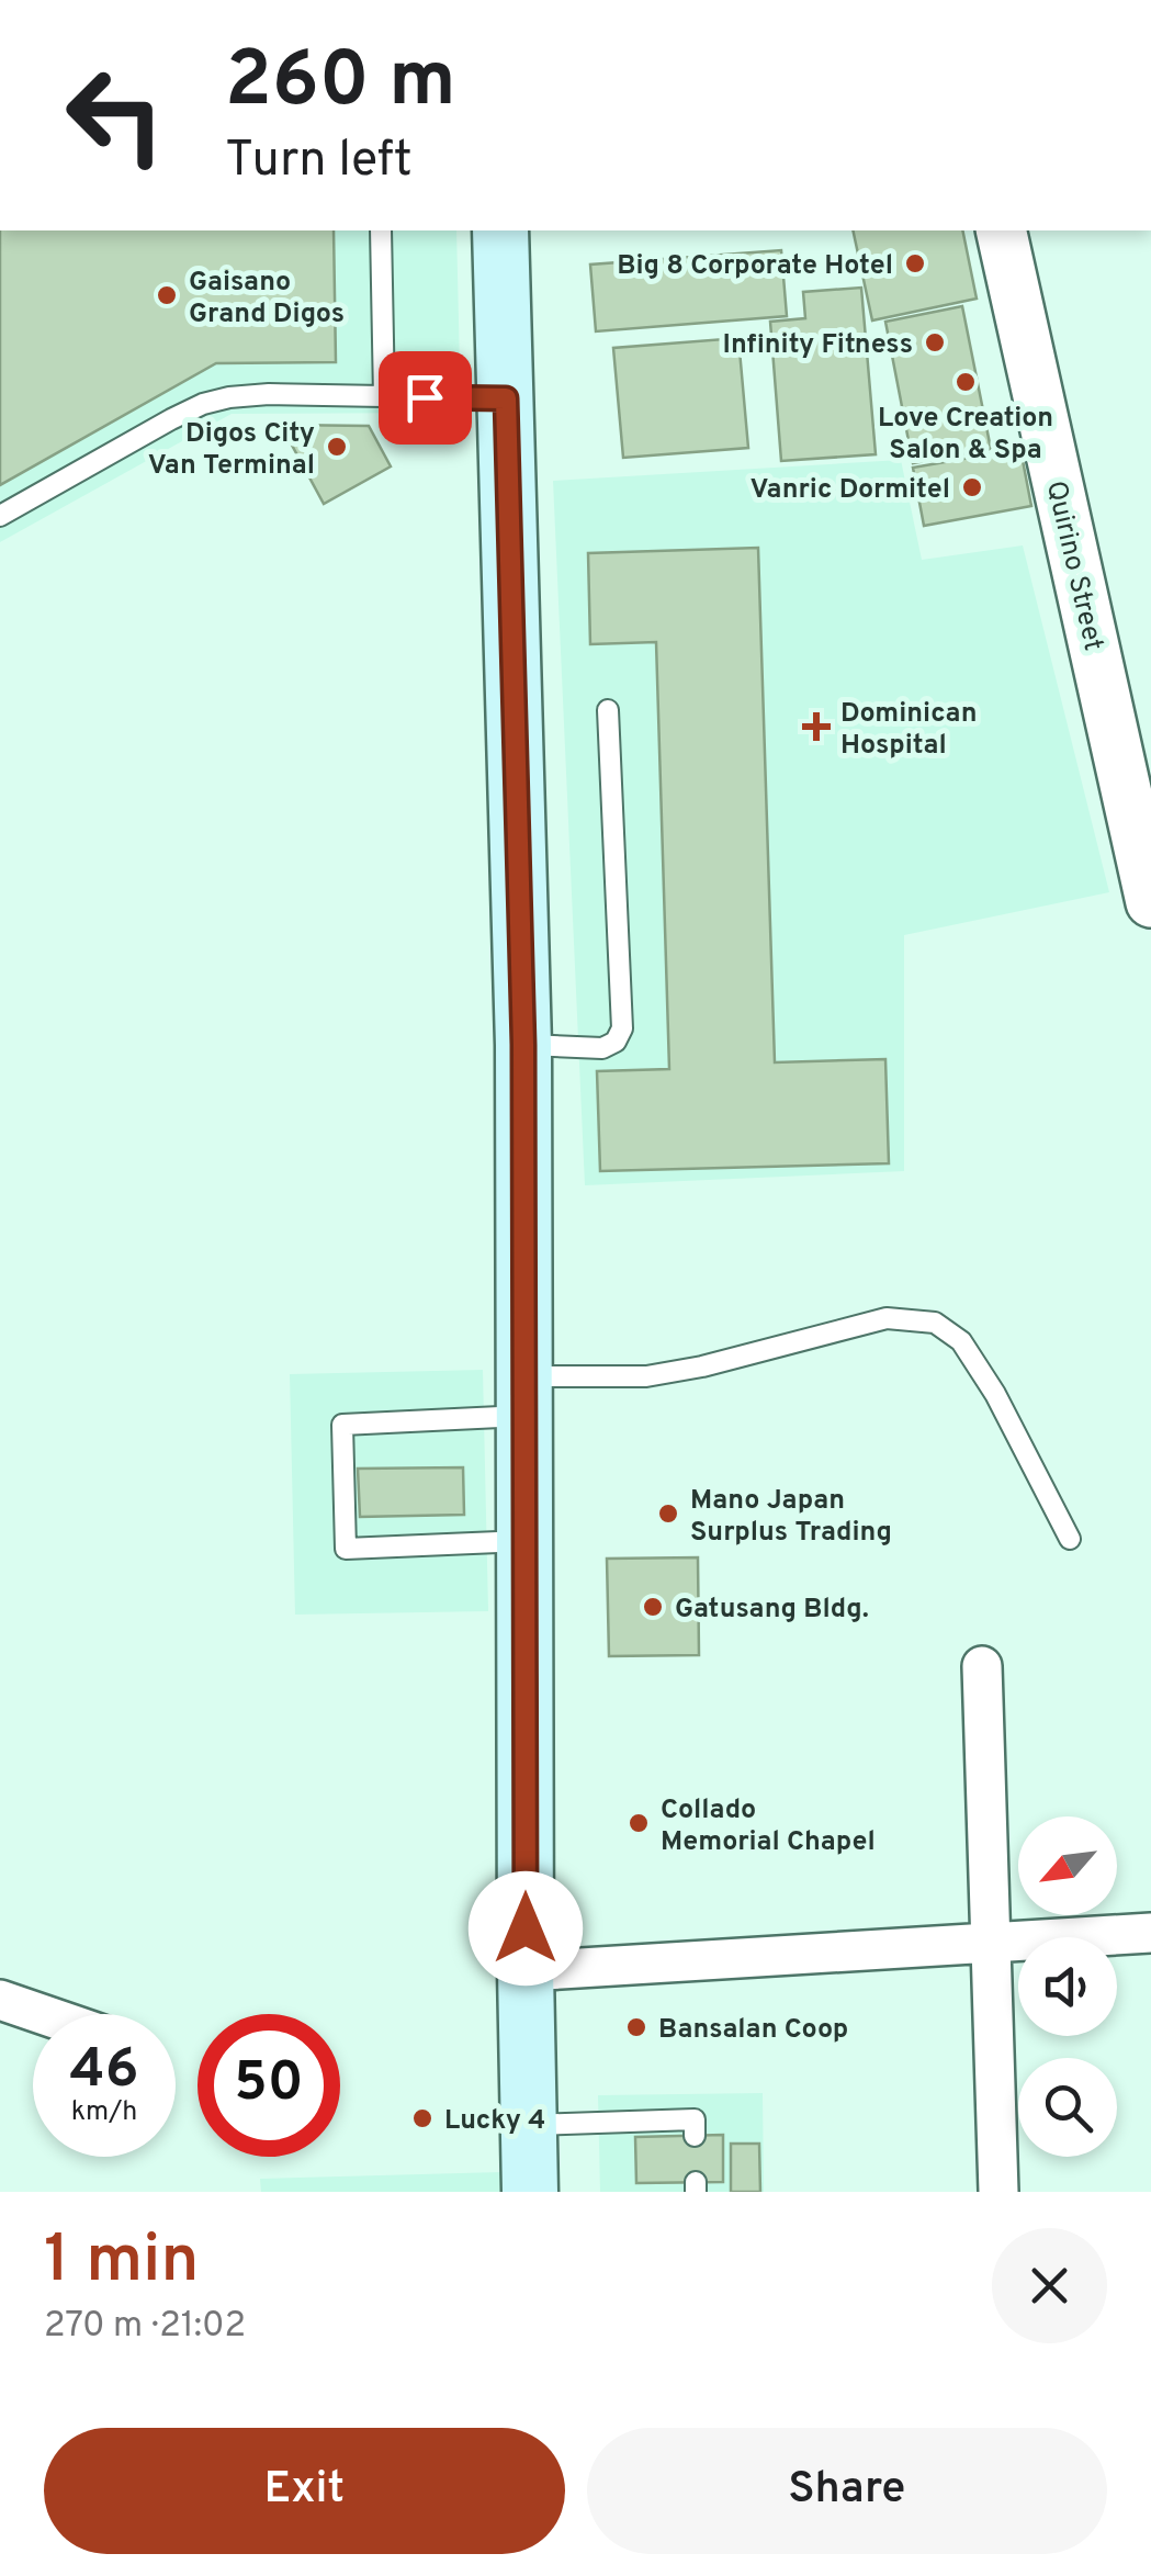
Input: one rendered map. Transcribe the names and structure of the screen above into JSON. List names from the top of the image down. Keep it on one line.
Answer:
{"streets":{"street":["Quirino Street"]},"places":{"other":["Big 8 Corporate Hotel","Gaisano Grand Digos","Infinity Fitness","Love Creation Salon & Spa","Digos City Van Terminal","Vanric Dormitel","Mano Japan Surplus Trading","Gatusang Bldg.","Collado Memorial Chapel","Bansalan Coop","Lucky 4"],"health":["Dominican Hospital"]},"north":"bottom left","page":{"turn":["260 m","Turn left"],"speed":"46 km/h","limit":"50","heading":["1 min","270 m · 21:02"],"buttons":["Exit","Share"]}}
